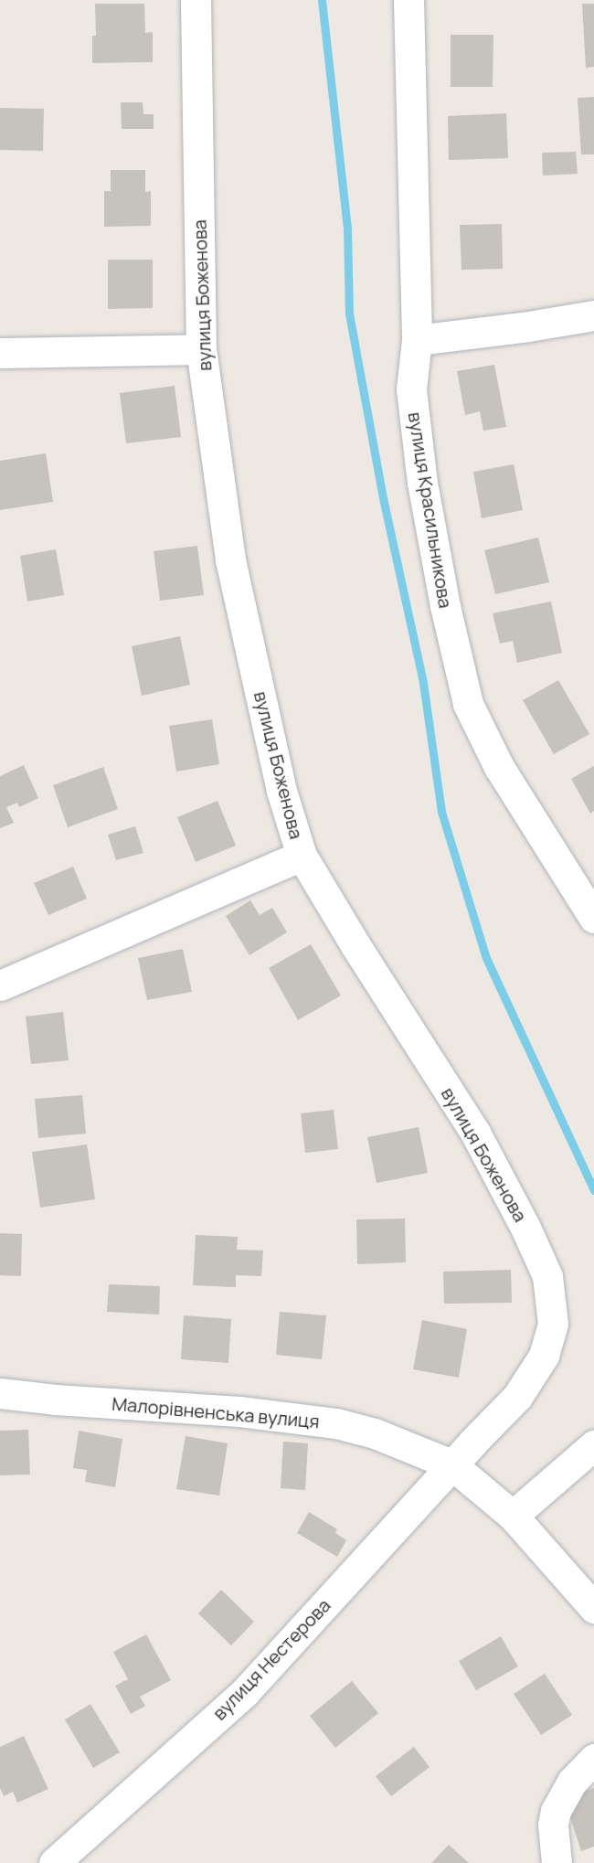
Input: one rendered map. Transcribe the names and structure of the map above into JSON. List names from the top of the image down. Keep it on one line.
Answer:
{"streets":{"street":["вулиця Боженова","вулиця Красильникова","Малорівненська вулиця","вулиця Нестерова"]},"crossings":[["вулиця Боженова","Малорівненська вулиця"],["вулиця Боженова","вулиця Нестерова"],["Малорівненська вулиця","вулиця Нестерова"]]}
